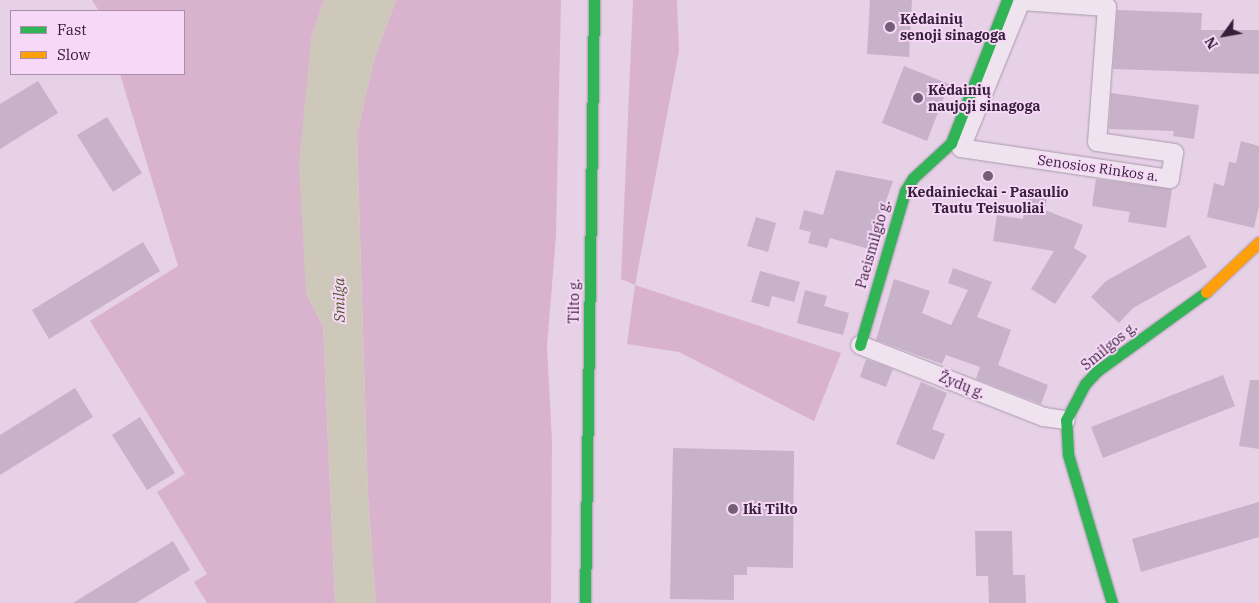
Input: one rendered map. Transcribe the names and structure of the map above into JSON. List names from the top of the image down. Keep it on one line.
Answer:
{"streets":{"street":["Senosios Rinkos a.","Paeismilgio g.","Tilto g.","Smilgos g.","Žydų g."]},"crossings":[["Paeismilgio g.","Žydų g."],["Smilgos g.","Žydų g."]],"water":["Smilga"],"places":["Kėdainių senoji sinagoga","Kėdainių naujoji sinagoga","Kedainieckai - Pasaulio Tautu Teisuoliai","Iki Tilto"],"legend":["Fast","Slow"],"north":"bottom left"}
